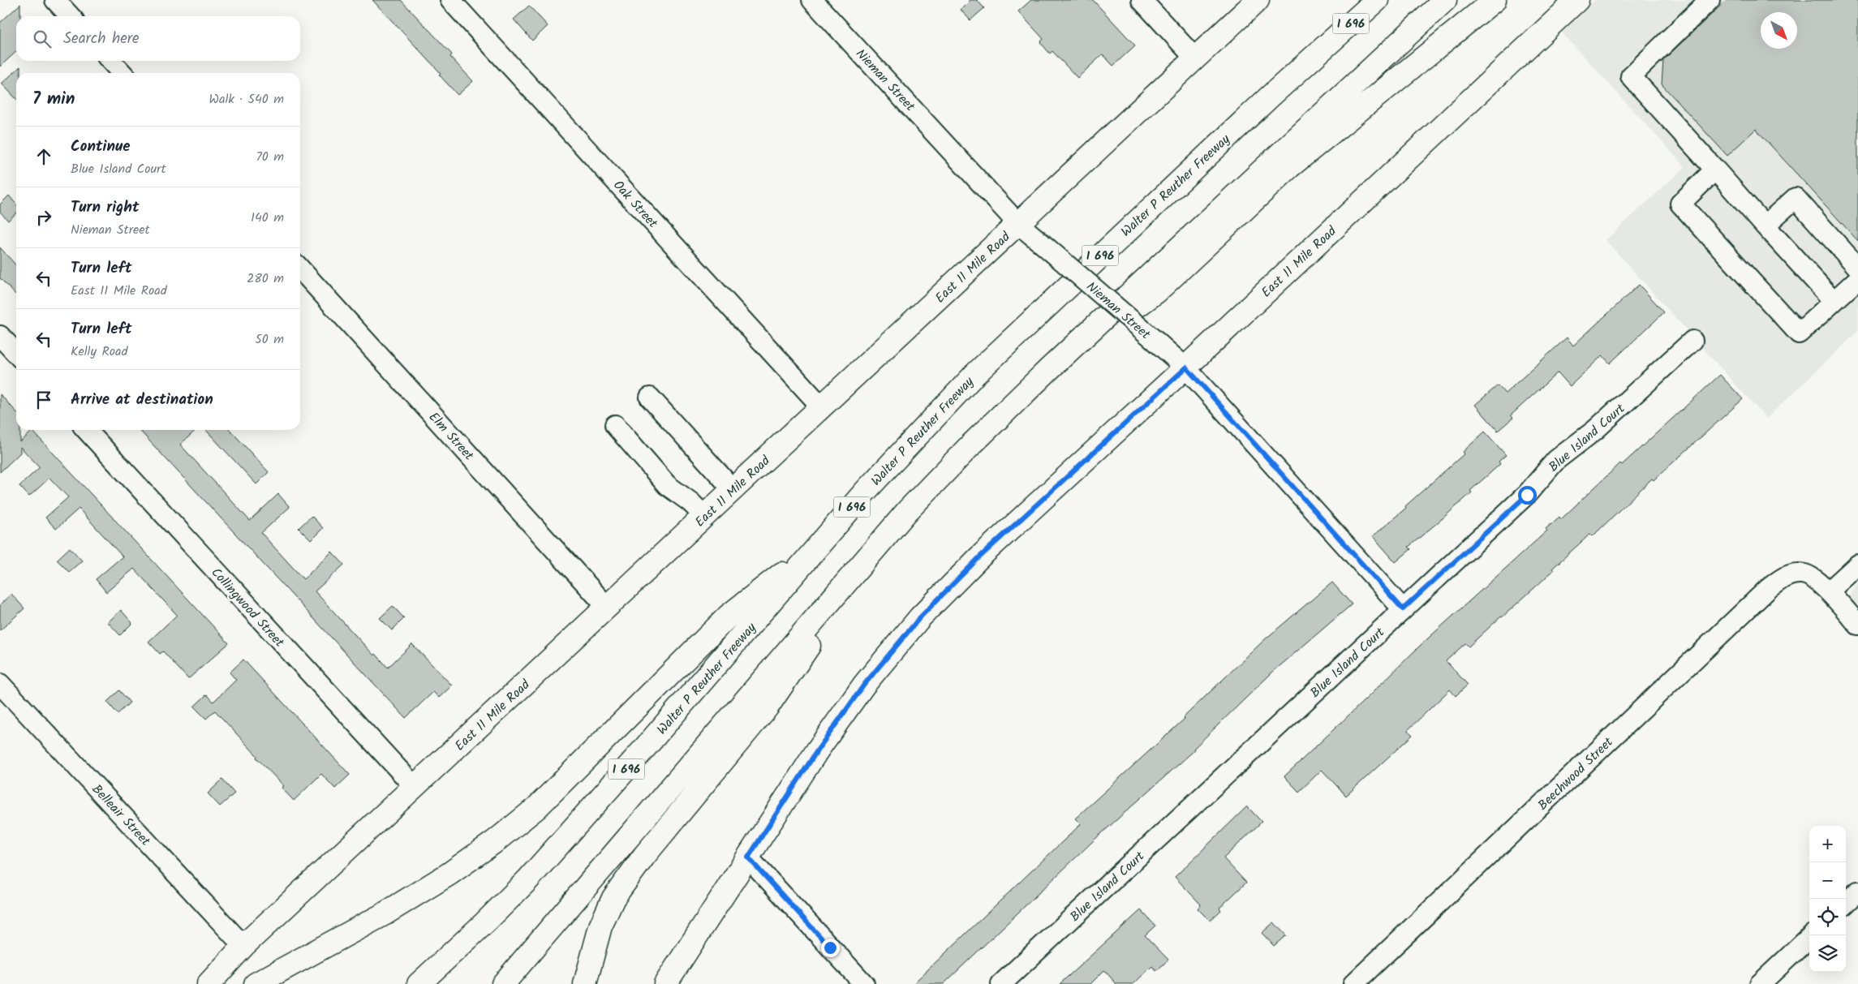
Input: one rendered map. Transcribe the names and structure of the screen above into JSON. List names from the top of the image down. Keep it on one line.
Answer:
{"streets":{"main road":["I 696","Walter P Reuther Freeway","East 11 Mile Road"],"street":["Nieman Street","Oak Street","Elm Street","Blue Island Court","Collingwood Street","Beechwood Street","Belleair Street"]},"crossings":[["Nieman Street","East 11 Mile Road"],["Nieman Street","Blue Island Court"],["Oak Street","East 11 Mile Road"],["East 11 Mile Road","Elm Street"],["East 11 Mile Road","Collingwood Street"],["East 11 Mile Road","Belleair Street"]],"north":"bottom right","page":{"search":"Search here","heading":["7 min","Walk · 540 m"],"list":[["Continue","Blue Island Court","70 m"],["Turn right","Nieman Street","140 m"],["Turn left","East 11 Mile Road","280 m"],["Turn left","Kelly Road","50 m"],"Arrive at destination"],"map_buttons":["+","−"]}}
